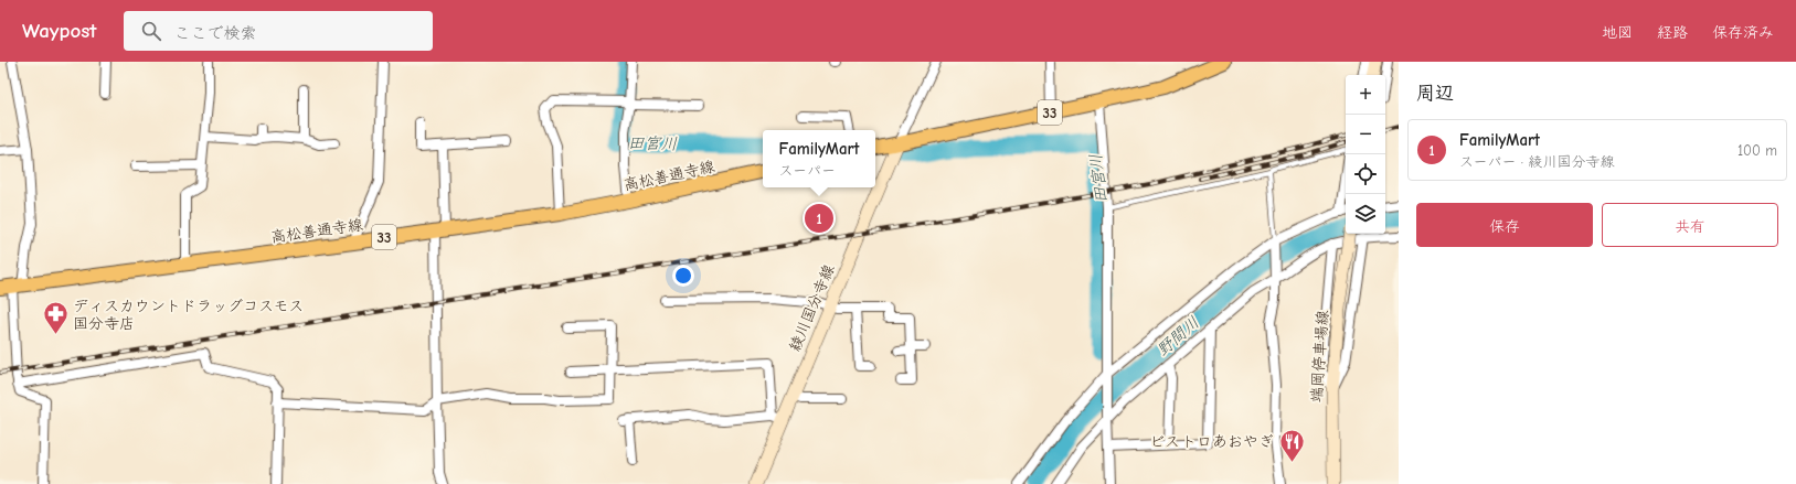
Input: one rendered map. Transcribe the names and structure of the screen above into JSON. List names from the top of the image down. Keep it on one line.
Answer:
{"streets":{"main road":["33","高松善通寺線","綾川国分寺線","端岡停車場線"]},"crossings":[["33","綾川国分寺線"]],"water":["田宮川","野間川"],"places":{"pharmacy":["ディスカウントドラッグコスモス 国分寺店"],"restaurant":["ビストロあおやぎ"]},"page":{"header":"Waypost","search":"ここで検索","nav":["地図","経路","保存済み"],"heading":"周辺","map_buttons":["+","−"],"list":[{"mark":"1","name":"FamilyMart","note":"スーパー · 綾川国分寺線","value":"100 m"}],"popup":["FamilyMart","スーパー"],"buttons":["保存","共有"],"pins":"1"}}
